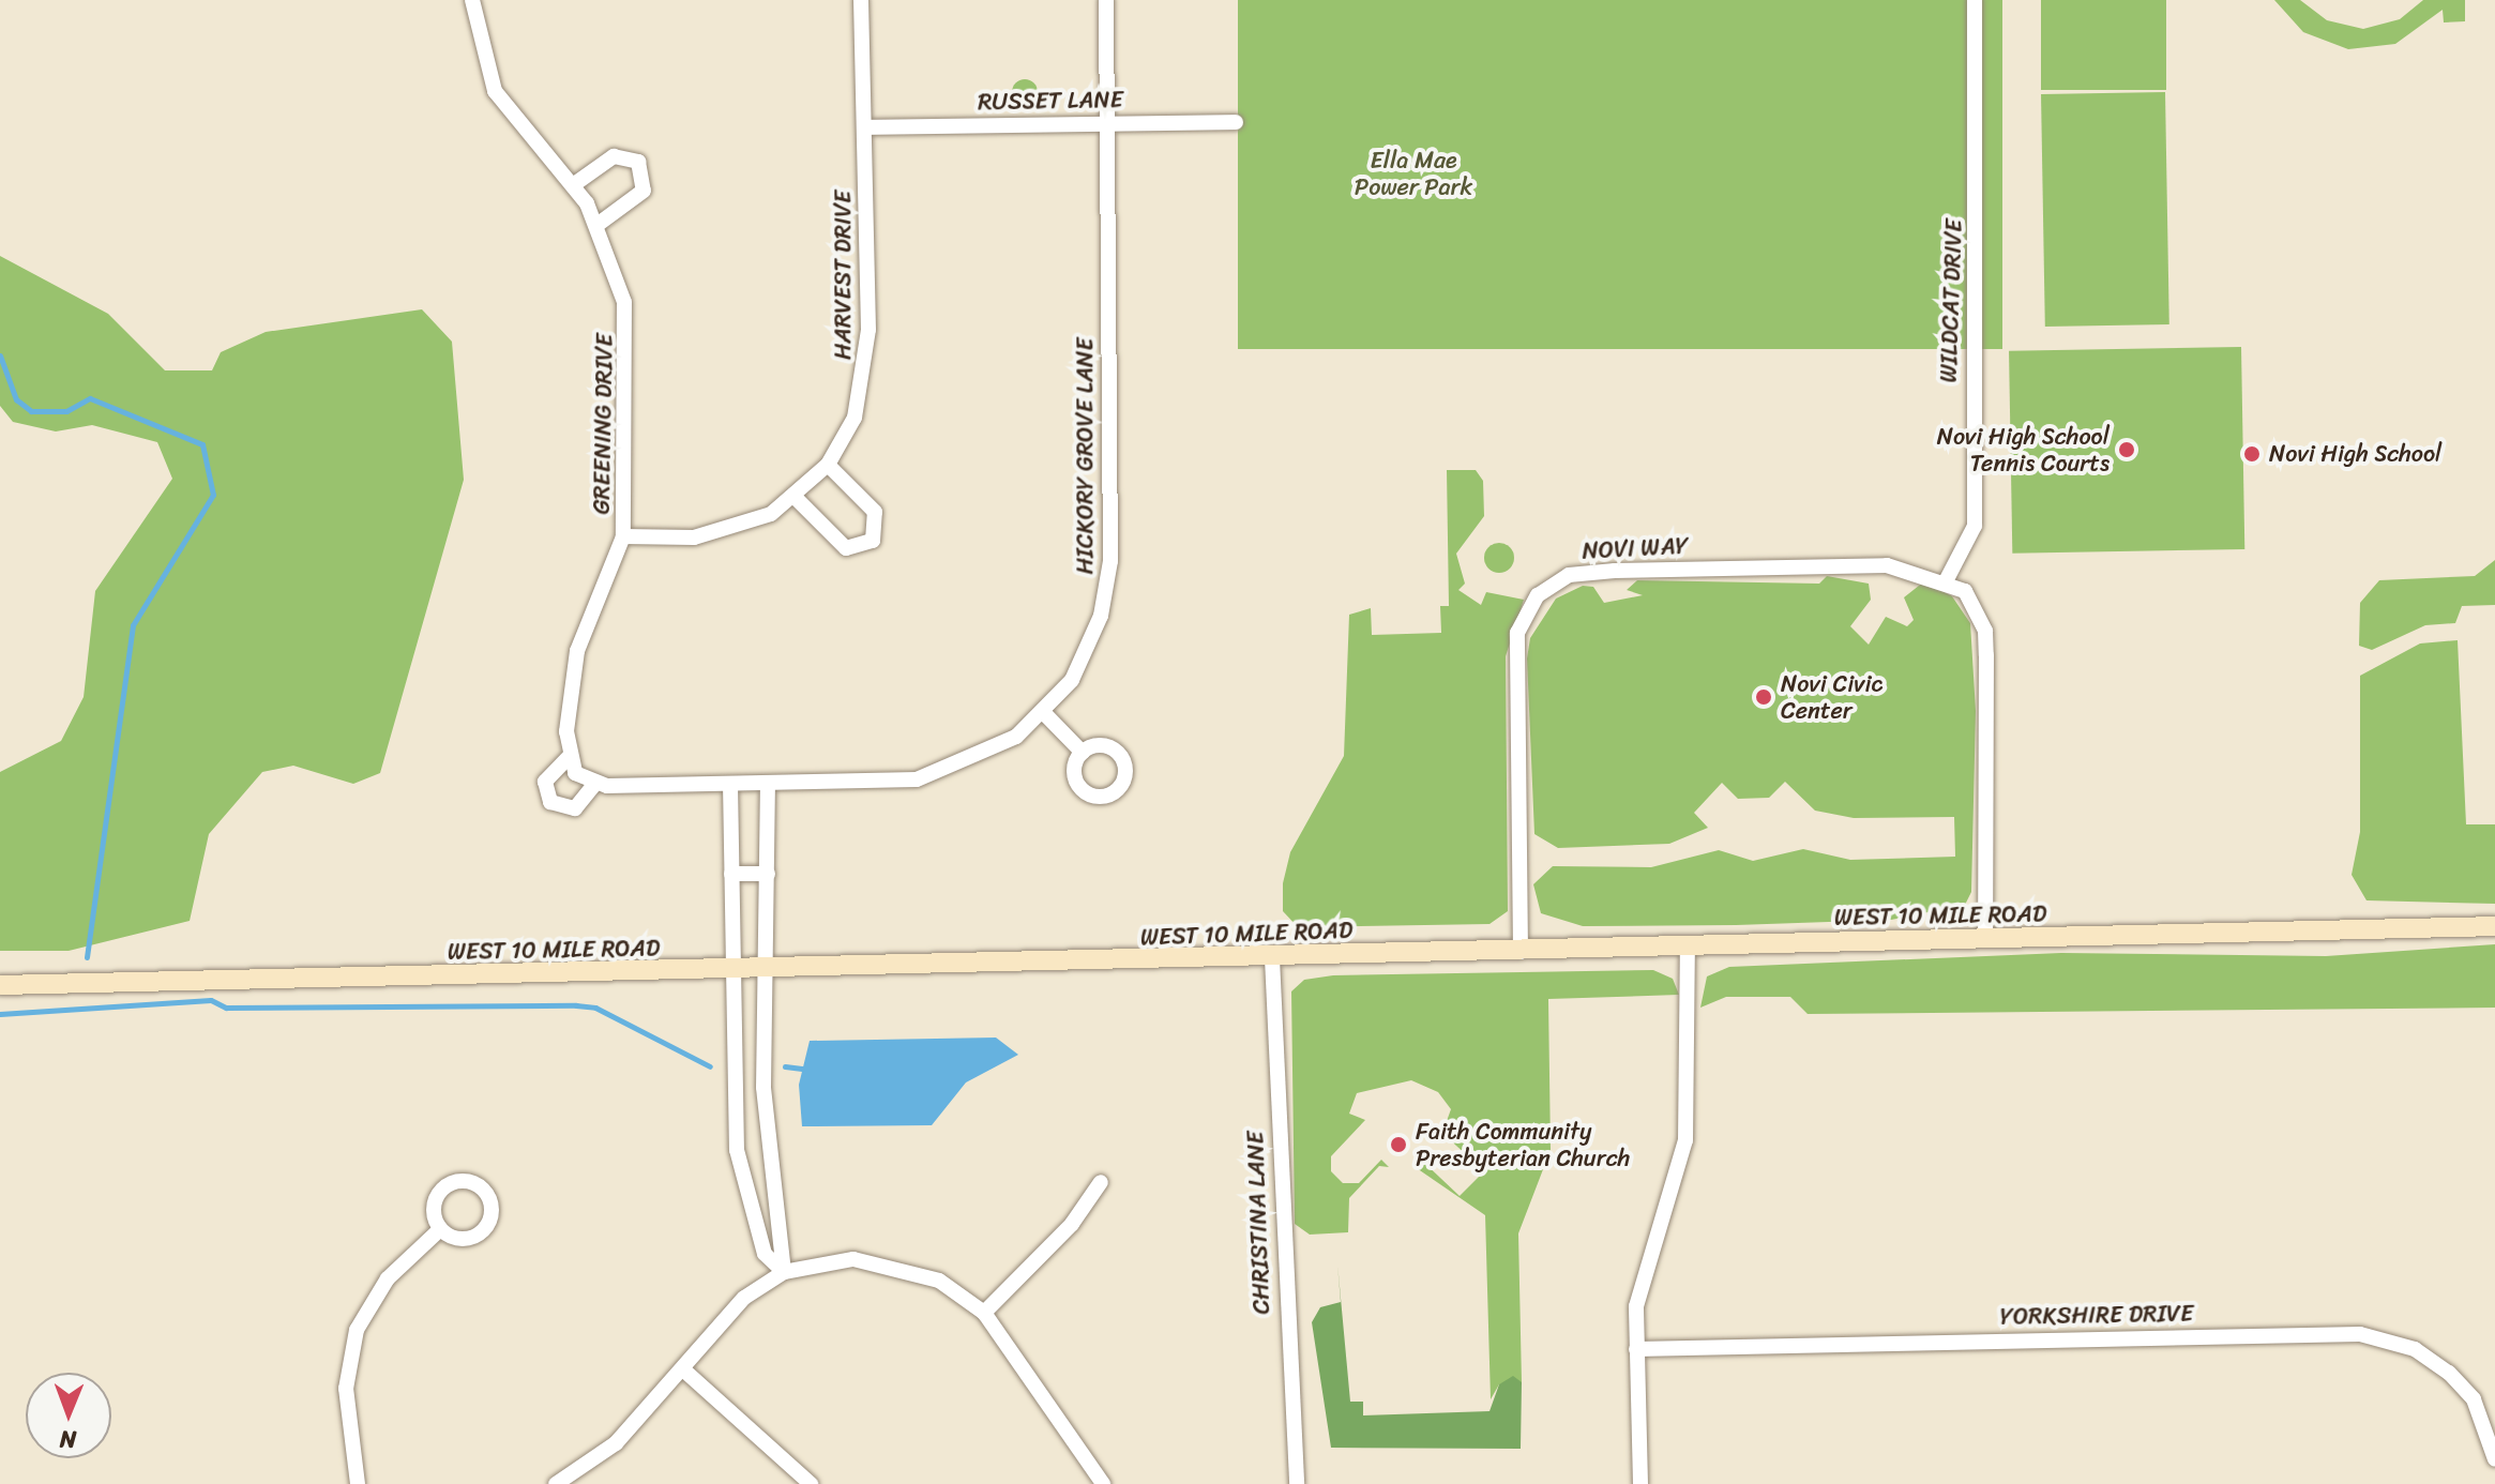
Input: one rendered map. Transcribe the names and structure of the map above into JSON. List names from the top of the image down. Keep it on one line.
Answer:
{"streets":{"main road":["WEST 10 MILE ROAD"],"street":["RUSSET LANE","HARVEST DRIVE","WILDCAT DRIVE","GREENING DRIVE","HICKORY GROVE LANE","NOVI WAY","CHRISTINA LANE","YORKSHIRE DRIVE"]},"crossings":[["RUSSET LANE","HARVEST DRIVE"],["RUSSET LANE","HICKORY GROVE LANE"],["HARVEST DRIVE","GREENING DRIVE"],["WILDCAT DRIVE","NOVI WAY"],["GREENING DRIVE","HICKORY GROVE LANE"],["NOVI WAY","WEST 10 MILE ROAD"],["WEST 10 MILE ROAD","CHRISTINA LANE"]],"parks":["Ella Mae Power Park"],"places":["Novi High School Tennis Courts","Novi High School","Novi Civic Center","Faith Community Presbyterian Church"],"north":"bottom"}
